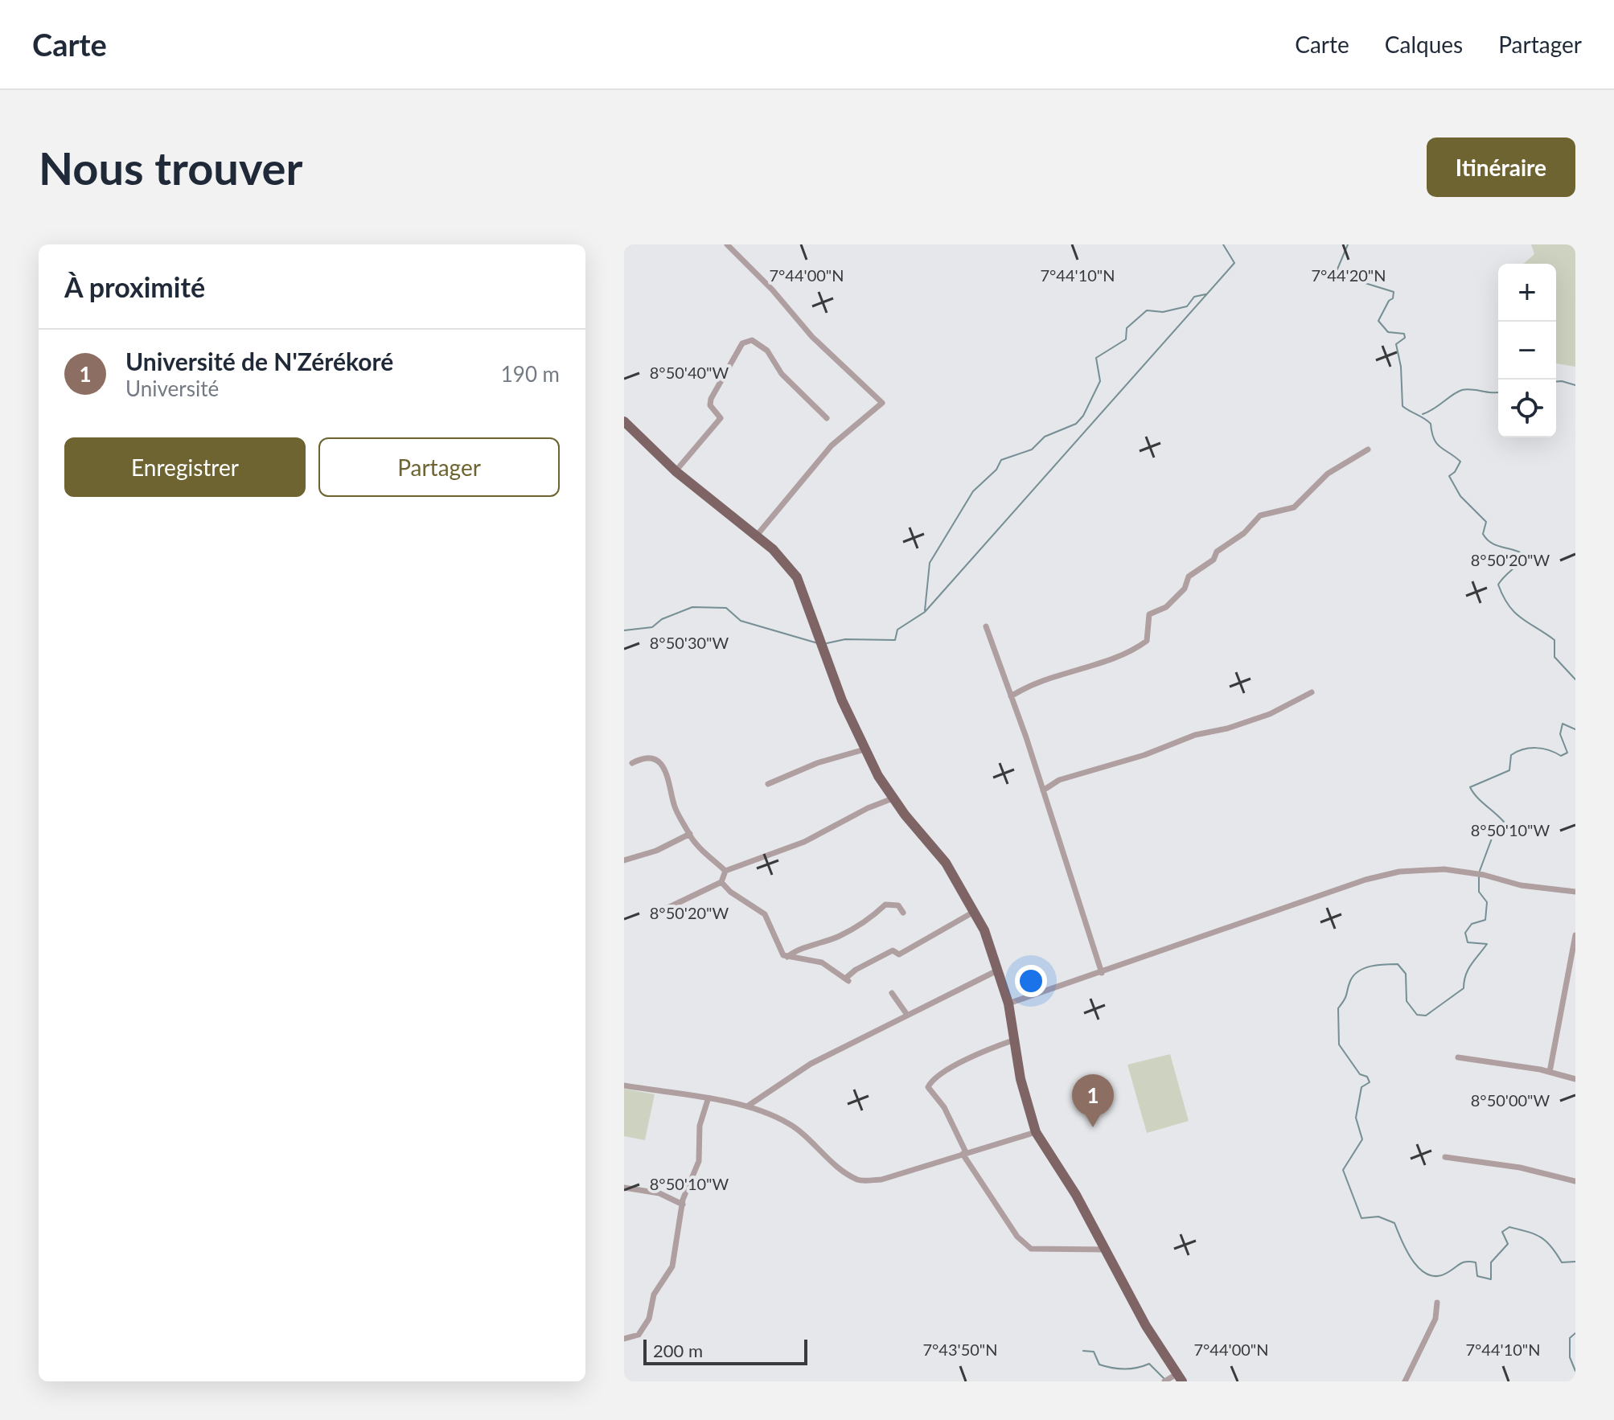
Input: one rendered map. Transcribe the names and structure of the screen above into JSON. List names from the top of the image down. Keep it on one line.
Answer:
{"scale_bar":"200 m","page":{"header":"Carte","nav":["Carte","Calques","Partager"],"buttons":["Itinéraire",["Enregistrer","Partager"]],"title":"Nous trouver","heading":"À proximité","map_buttons":["+","−"],"list":[{"mark":"1","name":"Université de N'Zérékoré","note":"Université","value":"190 m"}],"pins":"1","scale":"200 m"},"coordinates":["7°44'00\"N","7°44'10\"N","7°44'20\"N","8°50'40\"W","8°50'20\"W","8°50'30\"W","8°50'10\"W","8°50'00\"W","7°43'50\"N"]}
